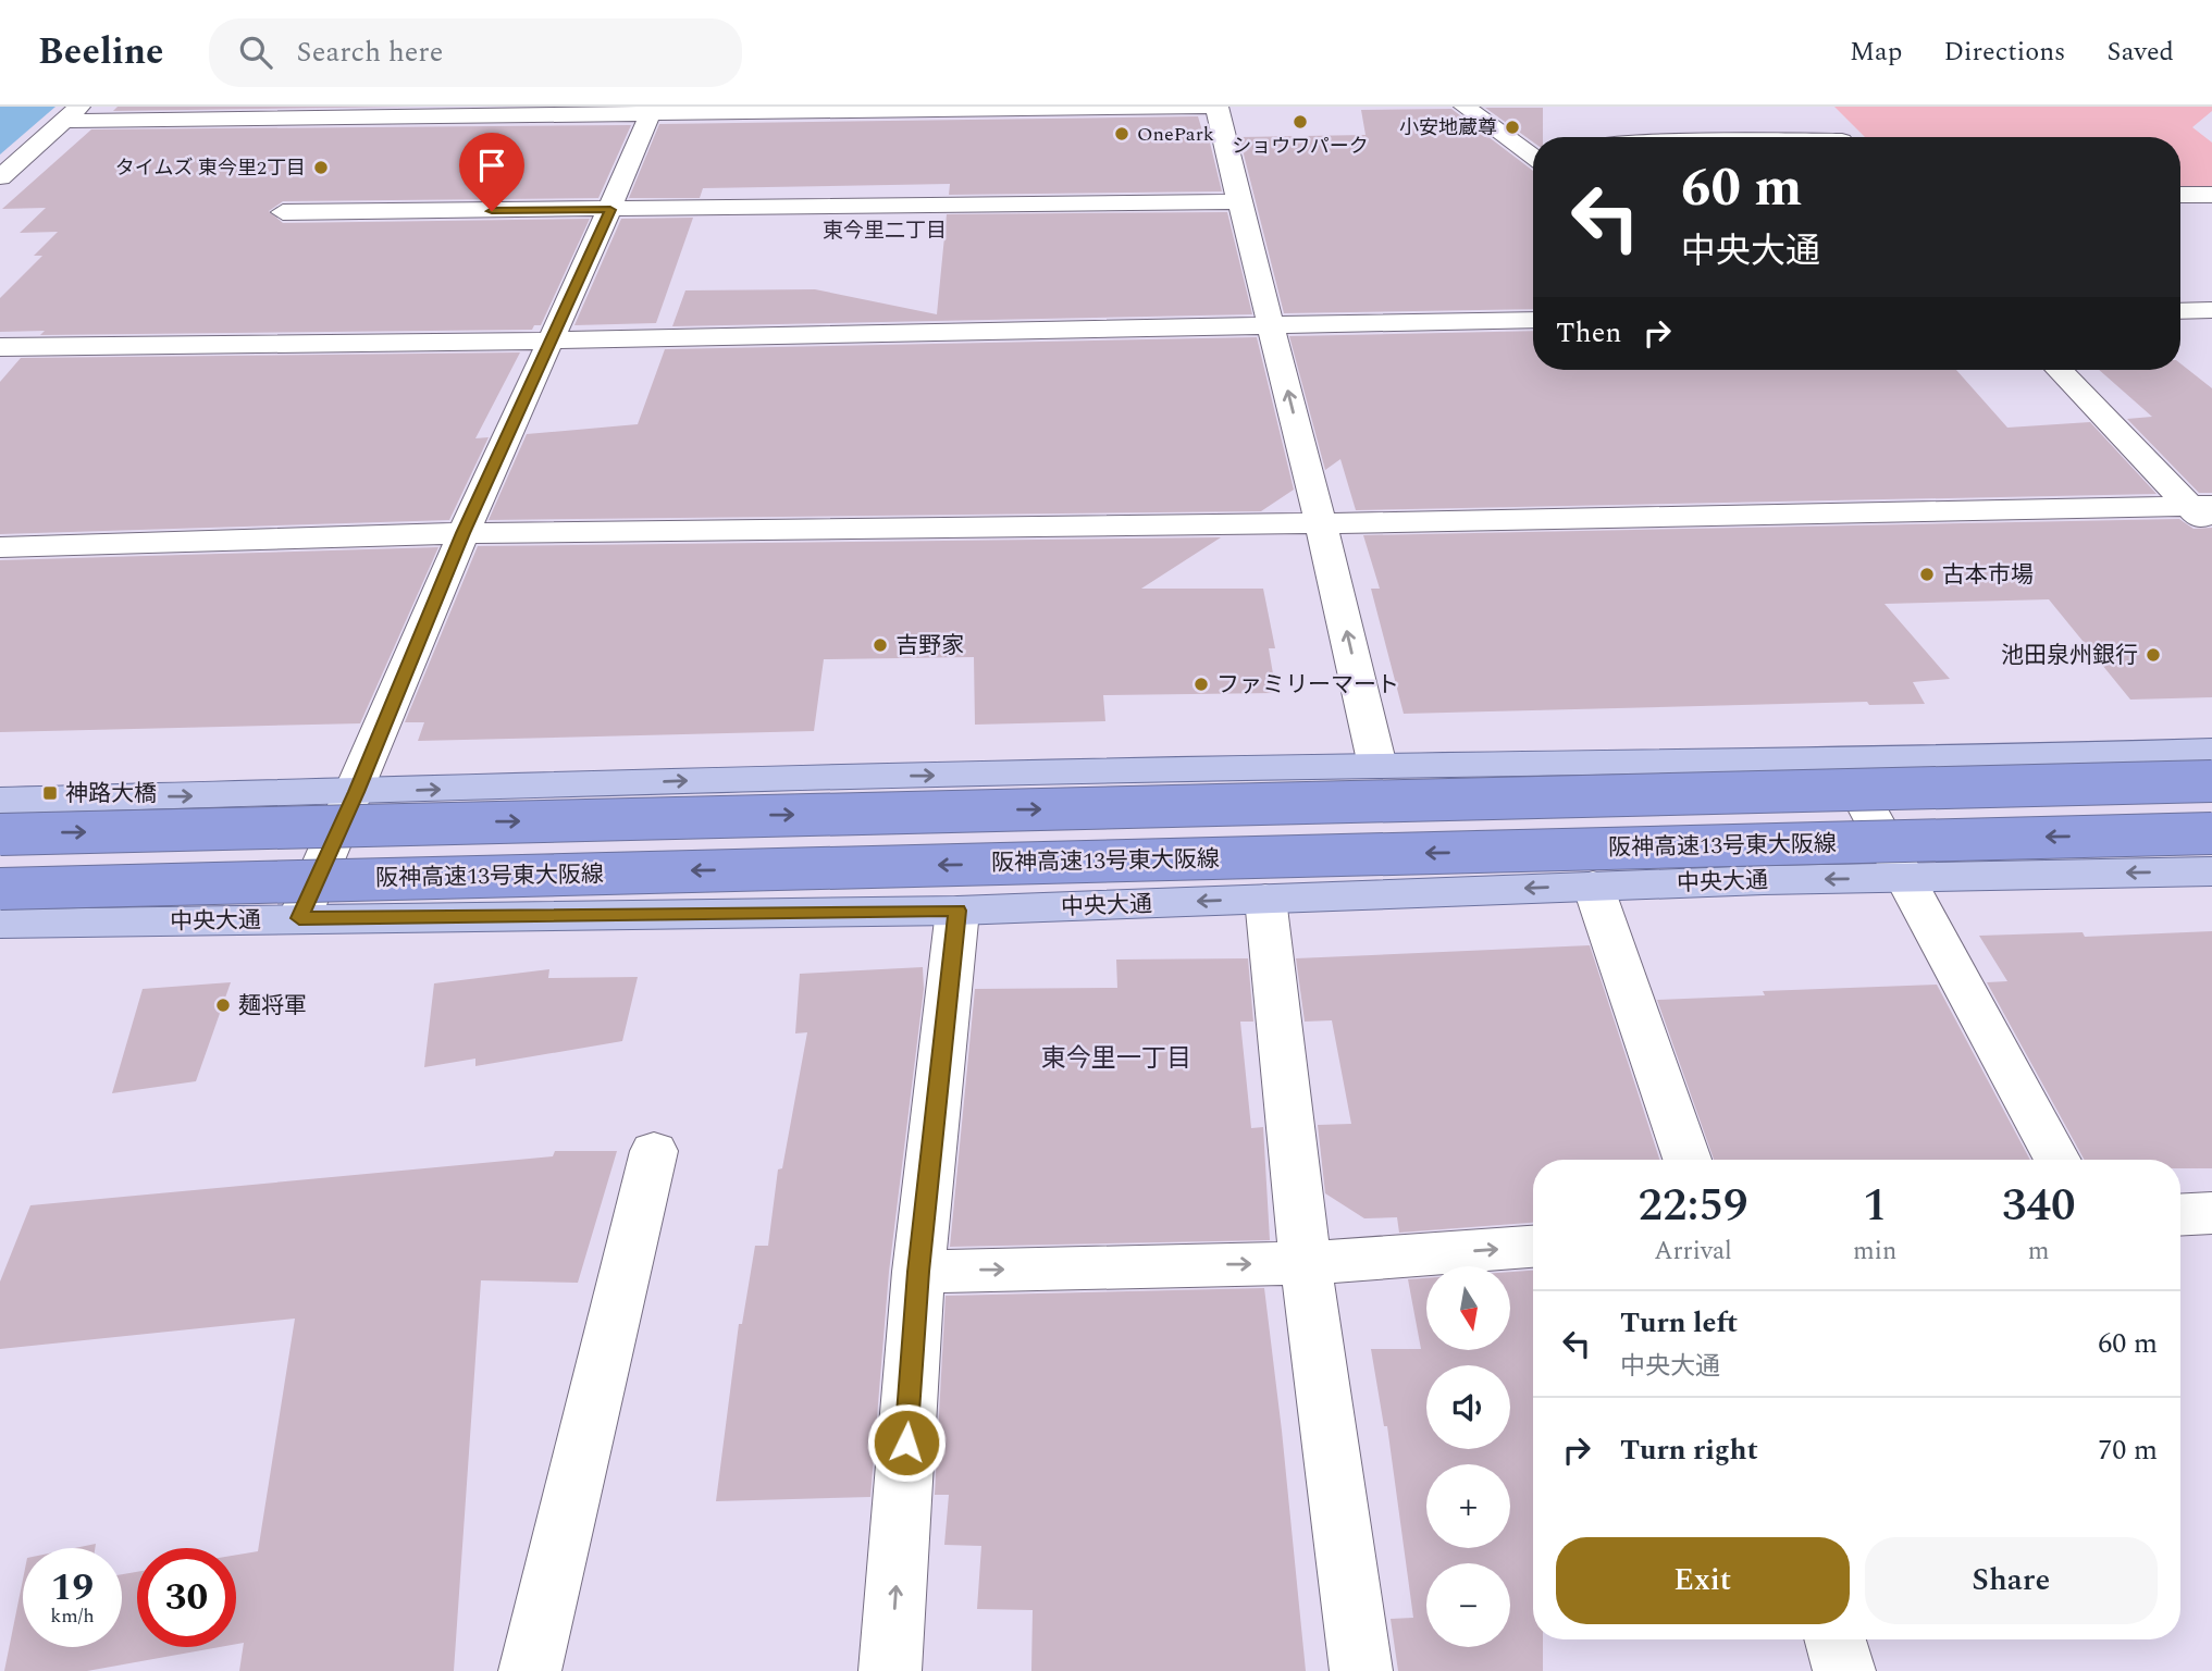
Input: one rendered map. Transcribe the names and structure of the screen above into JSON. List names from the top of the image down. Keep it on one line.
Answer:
{"streets":{"highway":["阪神高速13号東大阪線"],"main road":["中央大通"]},"districts":["東今里二丁目","東今里一丁目"],"places":{"other":["ショウワパーク","小安地蔵尊","OnePark","タイムズ 東今里2丁目","古本市場","吉野家","池田泉州銀行","ファミリーマート","麺将軍"],"transit":["神路大橋"]},"north":"bottom","page":{"header":"Beeline","search":"Search here","nav":["Map","Directions","Saved"],"turn":["60 m","中央大通"],"then":"Then","eta":["22:59","Arrival","1","min","340","m"],"map_buttons":["+","−"],"list":[{"name":"Turn left","note":"中央大通","value":"60 m"},{"name":"Turn right","value":"70 m"}],"buttons":["Exit","Share"],"speed":"19 km/h","limit":"30"}}
